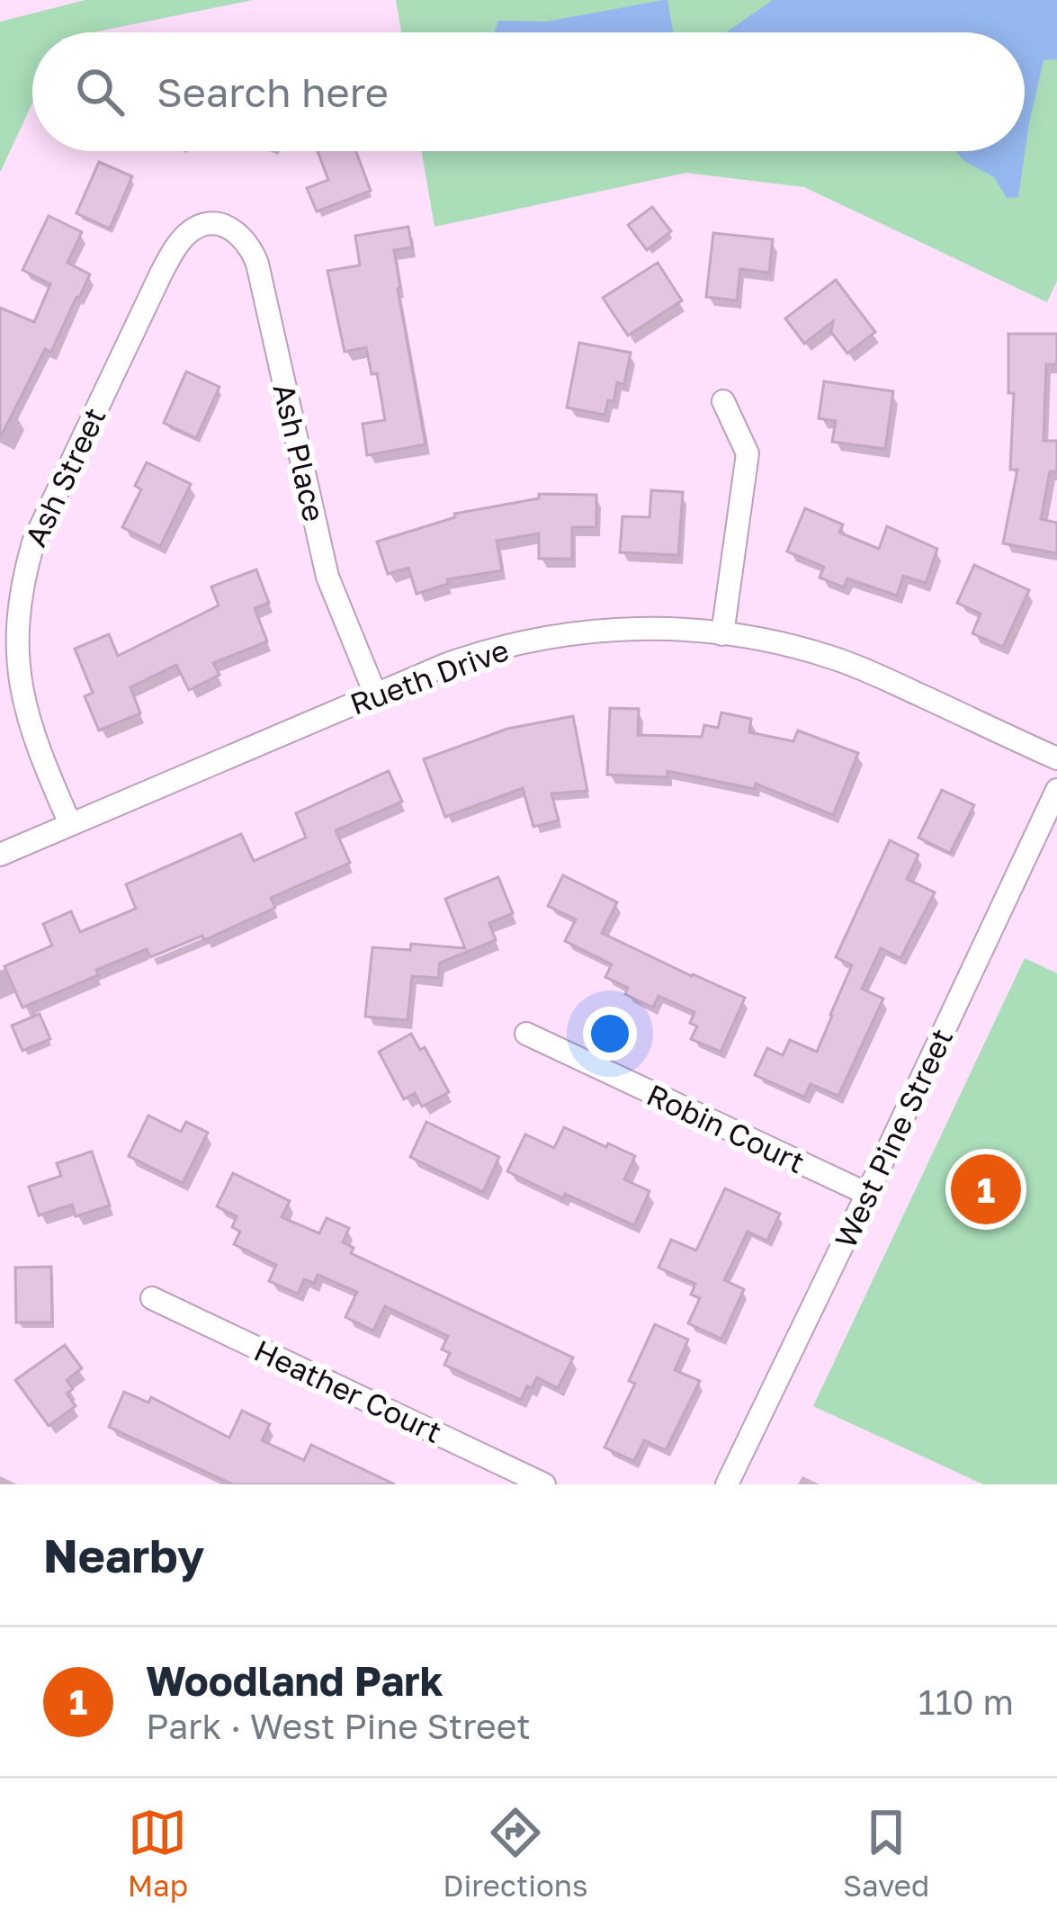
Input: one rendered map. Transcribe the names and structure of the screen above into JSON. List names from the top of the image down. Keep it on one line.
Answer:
{"streets":{"street":["Ash Place","Ash Street","Rueth Drive","Robin Court","West Pine Street","Heather Court"]},"crossings":[["Ash Place","Ash Street"],["Ash Place","Rueth Drive"],["Ash Street","Rueth Drive"],["Robin Court","West Pine Street"]],"page":{"search":"Search here","pins":"1","heading":"Nearby","list":[{"mark":"1","name":"Woodland Park","note":"Park · West Pine Street","value":"110 m"}],"nav":["Map","Directions","Saved"]}}
